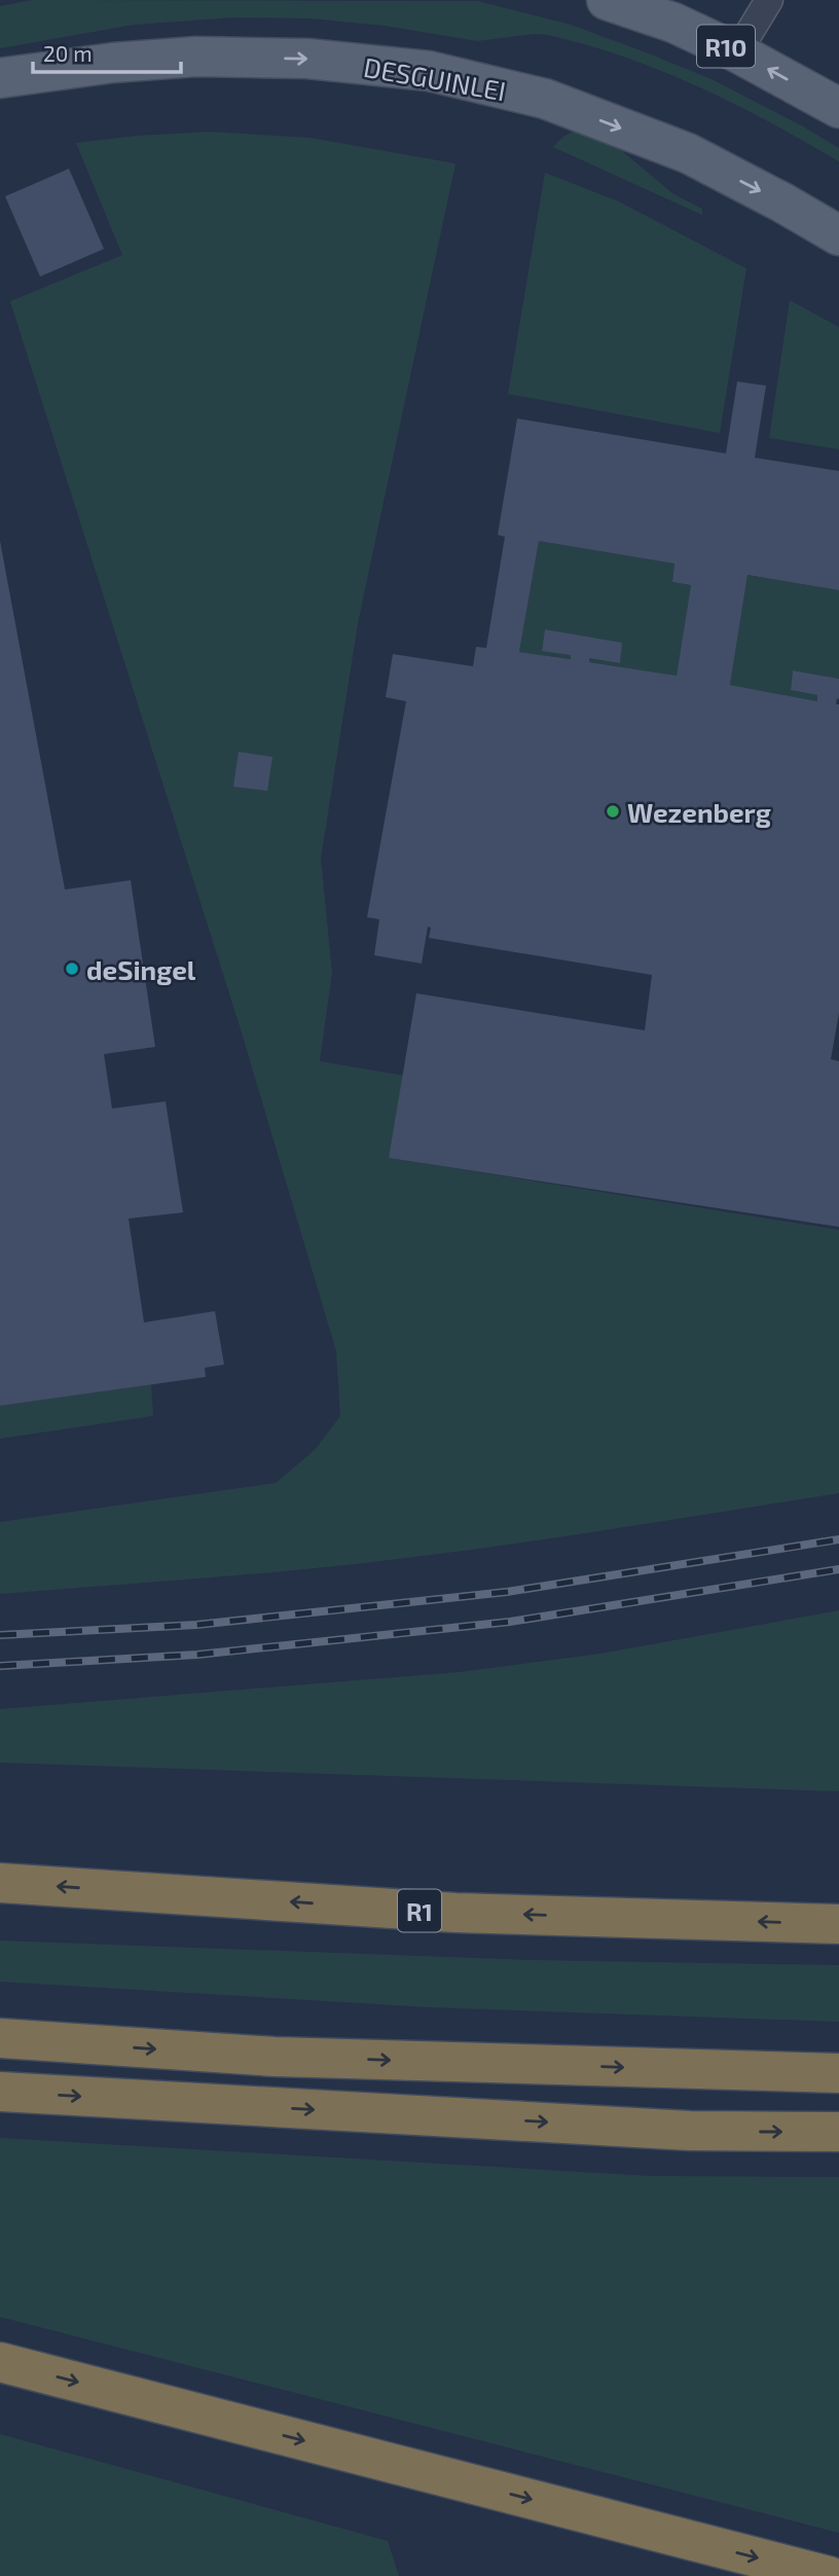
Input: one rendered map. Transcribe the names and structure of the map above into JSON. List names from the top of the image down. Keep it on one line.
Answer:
{"streets":{"highway":["R1"],"main road":["R10","DESGUINLEI"]},"one_way":["DESGUINLEI"],"places":["Wezenberg","deSingel"],"scale_bar":"20 m"}
